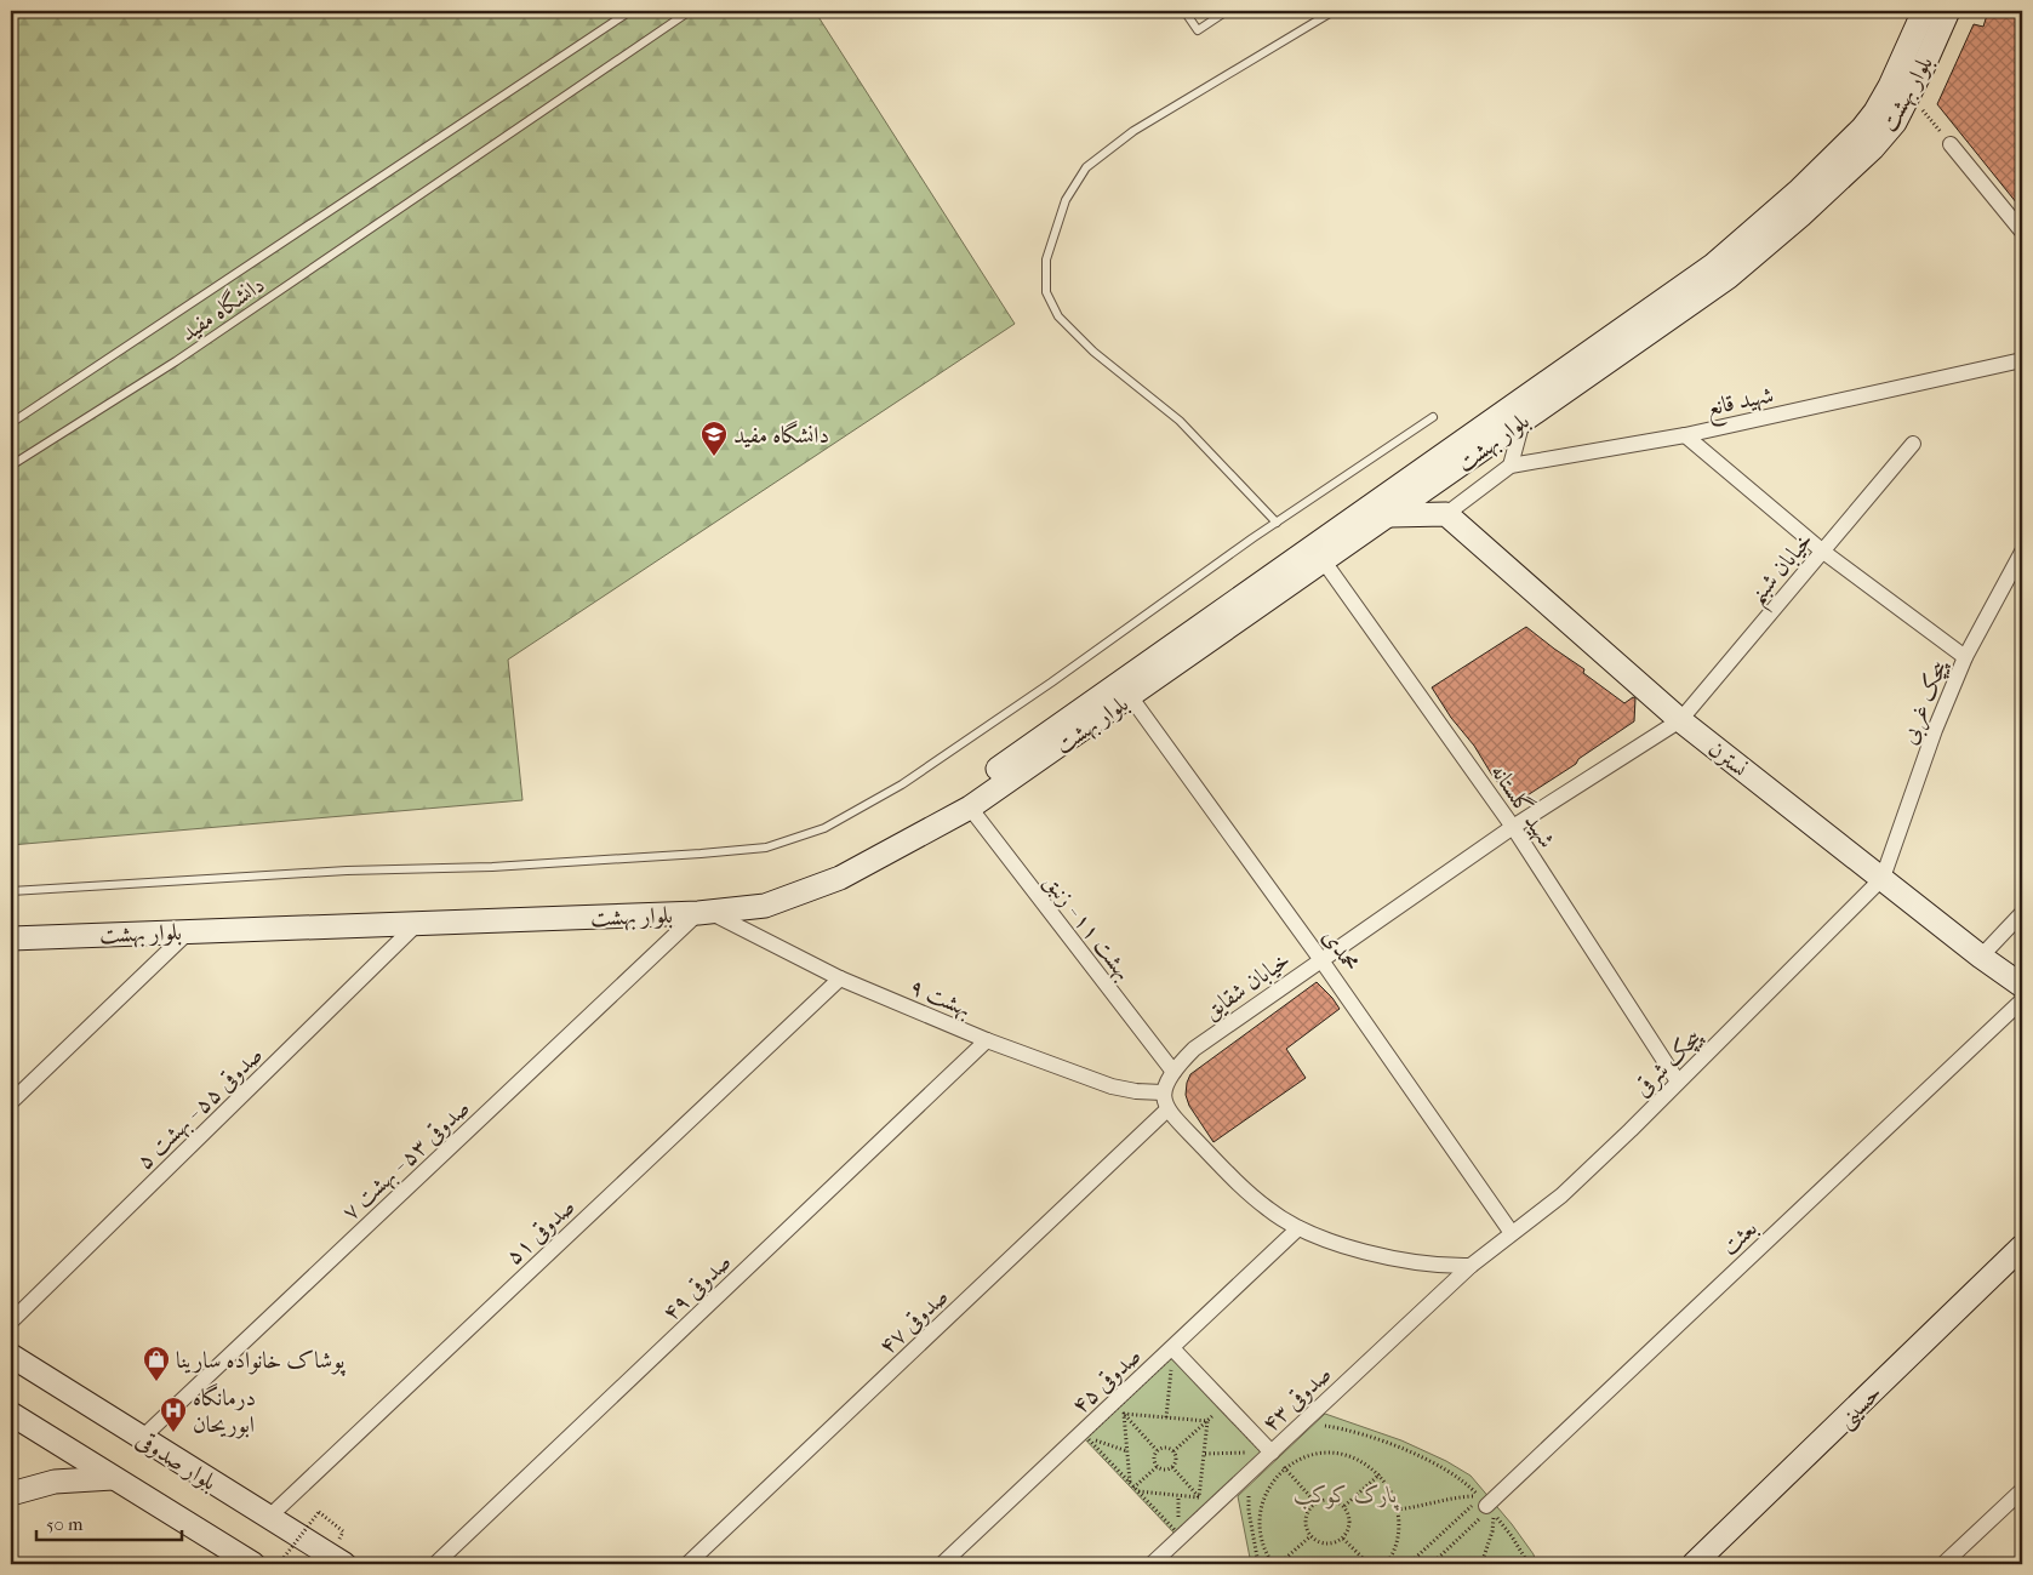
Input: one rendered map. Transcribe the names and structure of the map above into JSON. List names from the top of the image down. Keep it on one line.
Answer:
{"streets":{"street":["بلوار بهشت","شهید قانع","خیابان شبنم","پیچک غربی","نسترن","شهید گلستانه","بهشت ۱۱ - زنبق","محمدی","خیابان شقایق","بهشت ۹","پیچک شرقی","صدوقی ۵۵ - بهشت ۵","صدوقی ۵۳ - بهشت ۷","صدوقی ۵۱","بعثت","صدوقی ۴۹","صدوقی ۴۷","صدوقی ۴۵","صدوقی ۴۳","حسینی","بلوار صدوقی"],"lane":["دانشگاه مفید"]},"crossings":[["بلوار بهشت","شهید گلستانه"],["بلوار بهشت","بهشت ۱۱ - زنبق"],["بلوار بهشت","محمدی"],["بلوار بهشت","بهشت ۹"],["بلوار بهشت","صدوقی ۵۵ - بهشت ۵"],["بلوار بهشت","صدوقی ۵۳ - بهشت ۷"],["خیابان شبنم","نسترن"],["خیابان شبنم","خیابان شقایق"],["پیچک غربی","نسترن"],["پیچک غربی","پیچک شرقی"],["نسترن","خیابان شقایق"],["نسترن","پیچک شرقی"],["شهید گلستانه","خیابان شقایق"],["شهید گلستانه","پیچک شرقی"],["بهشت ۱۱ - زنبق","خیابان شقایق"],["محمدی","خیابان شقایق"],["محمدی","پیچک شرقی"],["خیابان شقایق","بهشت ۹"],["بهشت ۹","صدوقی ۵۳ - بهشت ۷"],["بهشت ۹","صدوقی ۵۱"],["بهشت ۹","صدوقی ۴۹"],["پیچک شرقی","صدوقی ۴۳"],["صدوقی ۵۳ - بهشت ۷","بلوار صدوقی"],["صدوقی ۵۱","بلوار صدوقی"]],"parks":["پارک کوکب"],"places":{"school or university":["دانشگاه مفید"],"shop":["پوشاک خانواده سارینا"],"hospital":["درمانگاه ابوریحان"]},"scale_bar":"50 m"}
